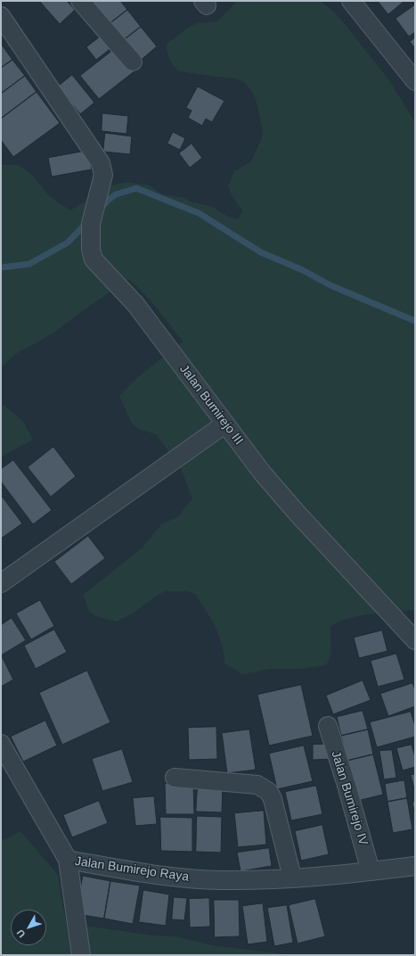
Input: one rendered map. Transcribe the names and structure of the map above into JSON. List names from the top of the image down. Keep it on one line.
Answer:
{"streets":{"street":["Jalan Bumirejo III","Jalan Bumirejo IV","Jalan Bumirejo Raya"]},"crossings":[["Jalan Bumirejo IV","Jalan Bumirejo Raya"]],"north":"bottom left"}
